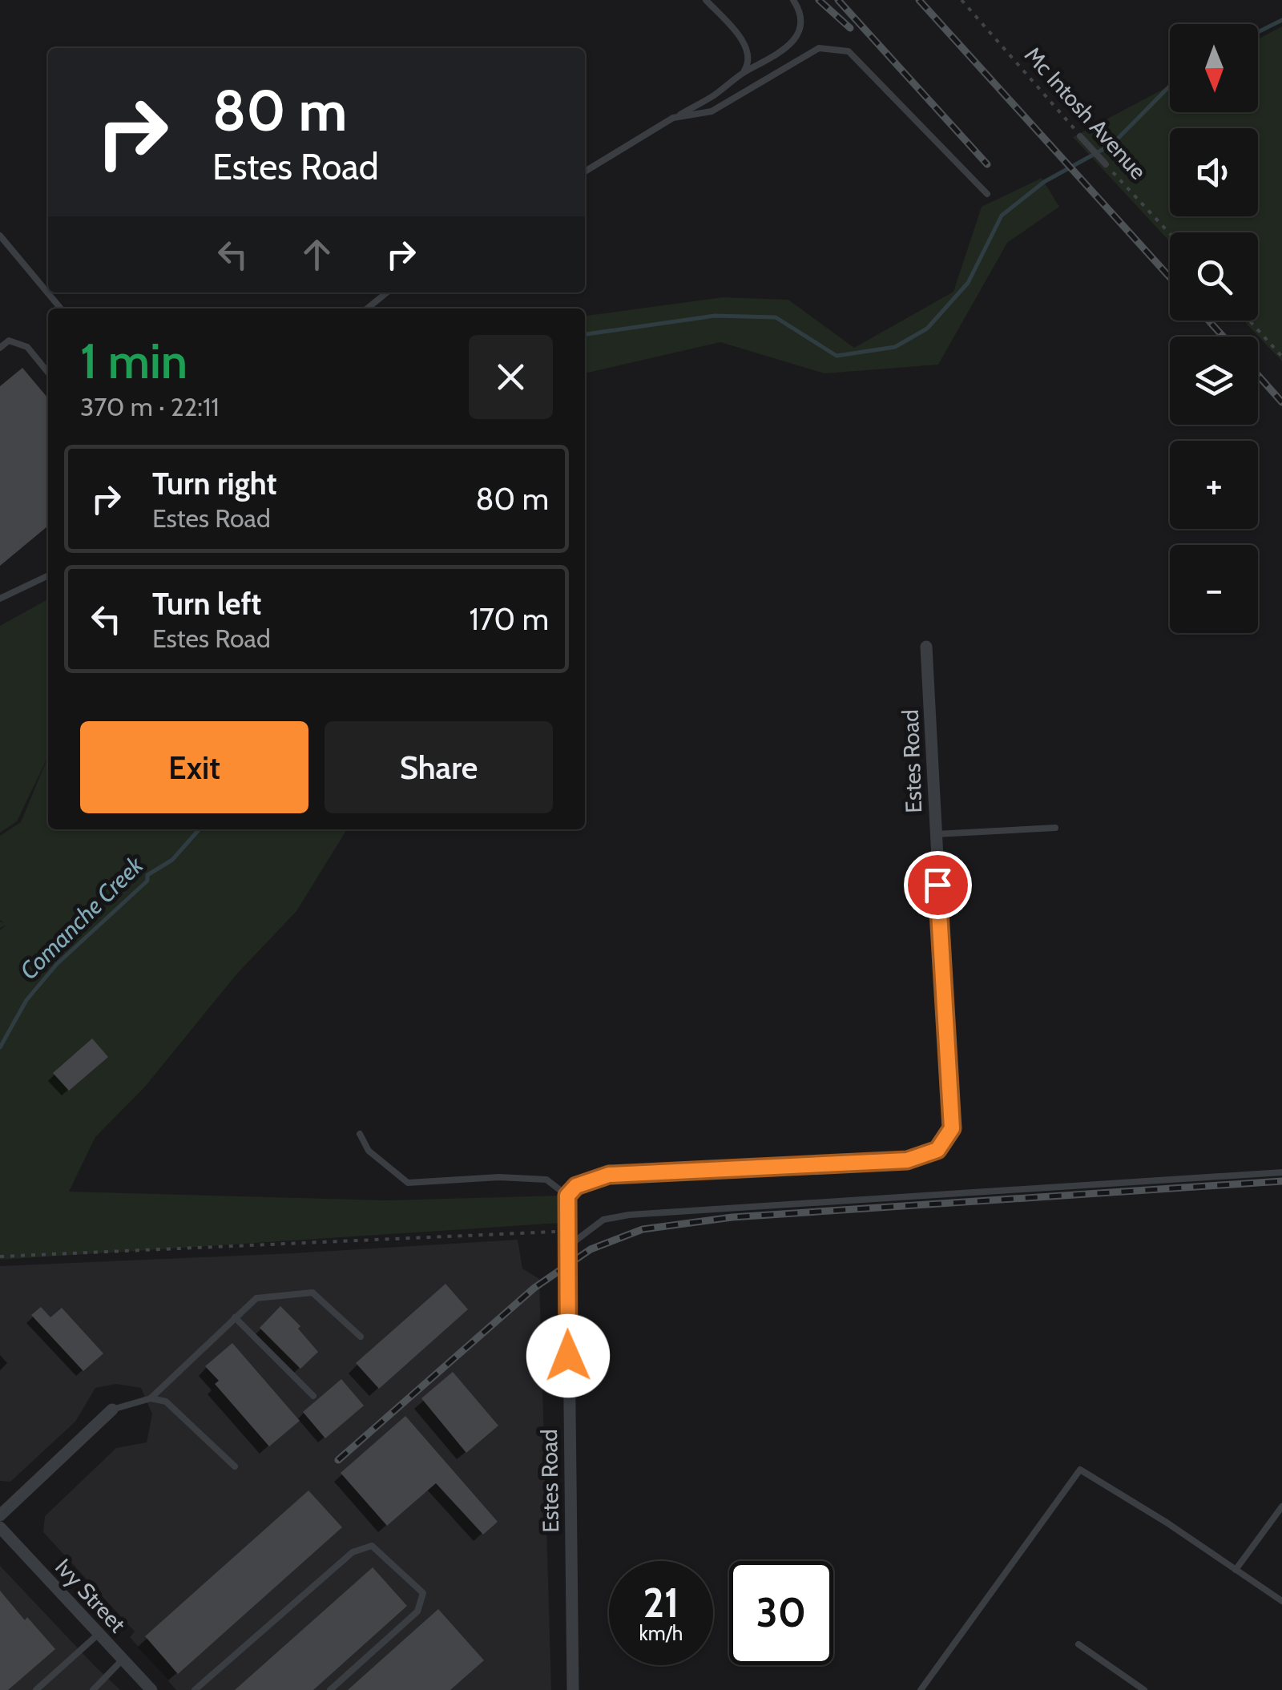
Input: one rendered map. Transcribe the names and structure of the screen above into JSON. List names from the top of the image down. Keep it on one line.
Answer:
{"streets":{"street":["Estes Road","Ivy Street"],"lane":["Mc Intosh Avenue"]},"water":["Comanche Creek"],"north":"bottom","page":{"map_buttons":["+","−"],"turn":["80 m","Estes Road"],"heading":["1 min","370 m · 22:11"],"list":[{"name":"Turn right","note":"Estes Road","value":"80 m"},{"name":"Turn left","note":"Estes Road","value":"170 m"}],"buttons":["Exit","Share"],"speed":"21 km/h","limit":"30"}}
